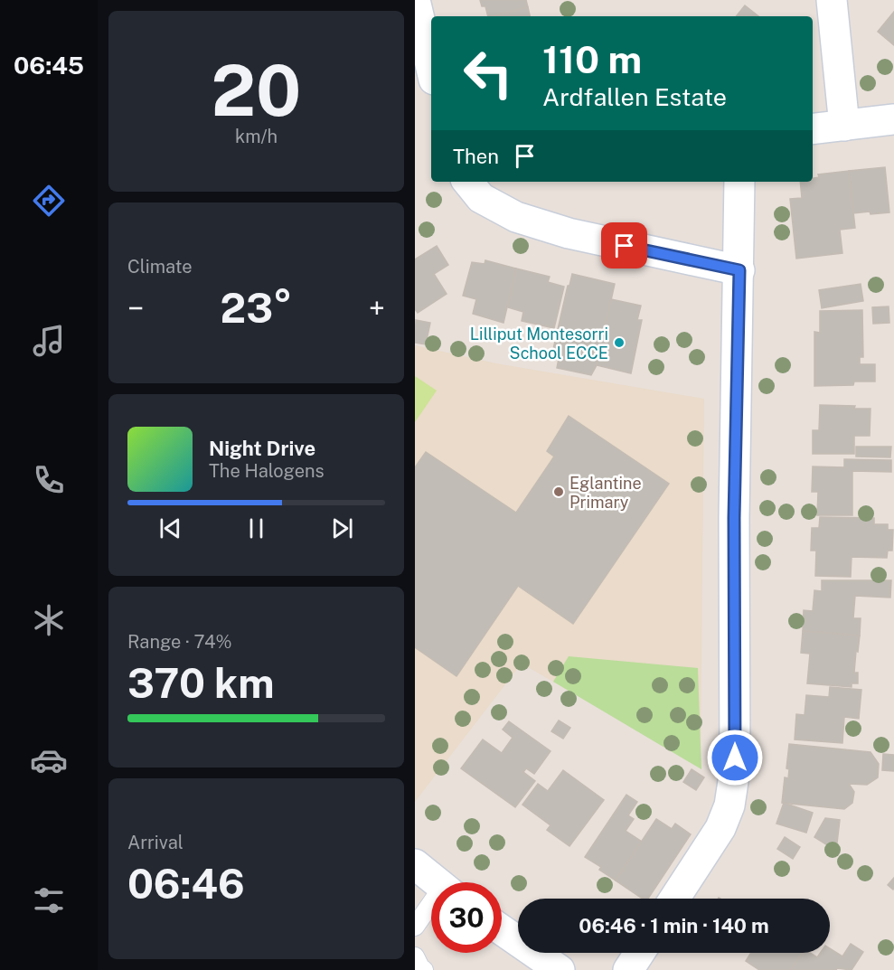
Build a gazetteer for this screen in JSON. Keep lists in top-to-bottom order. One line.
{"places":["Lilliput Montesorri School ECCE","Eglantine Primary"],"page":{"tabs":"06:45","tile":[["20","km/h"],"Climate",["Range · 74%","370 km"],["Arrival","06:46"]],"turn":["110 m","Ardfallen Estate"],"then":"Then","heat":["−","23°","+"],"song":["Night Drive","The Halogens"],"limit":"30","trip":"06:46 · 1 min · 140 m"}}
